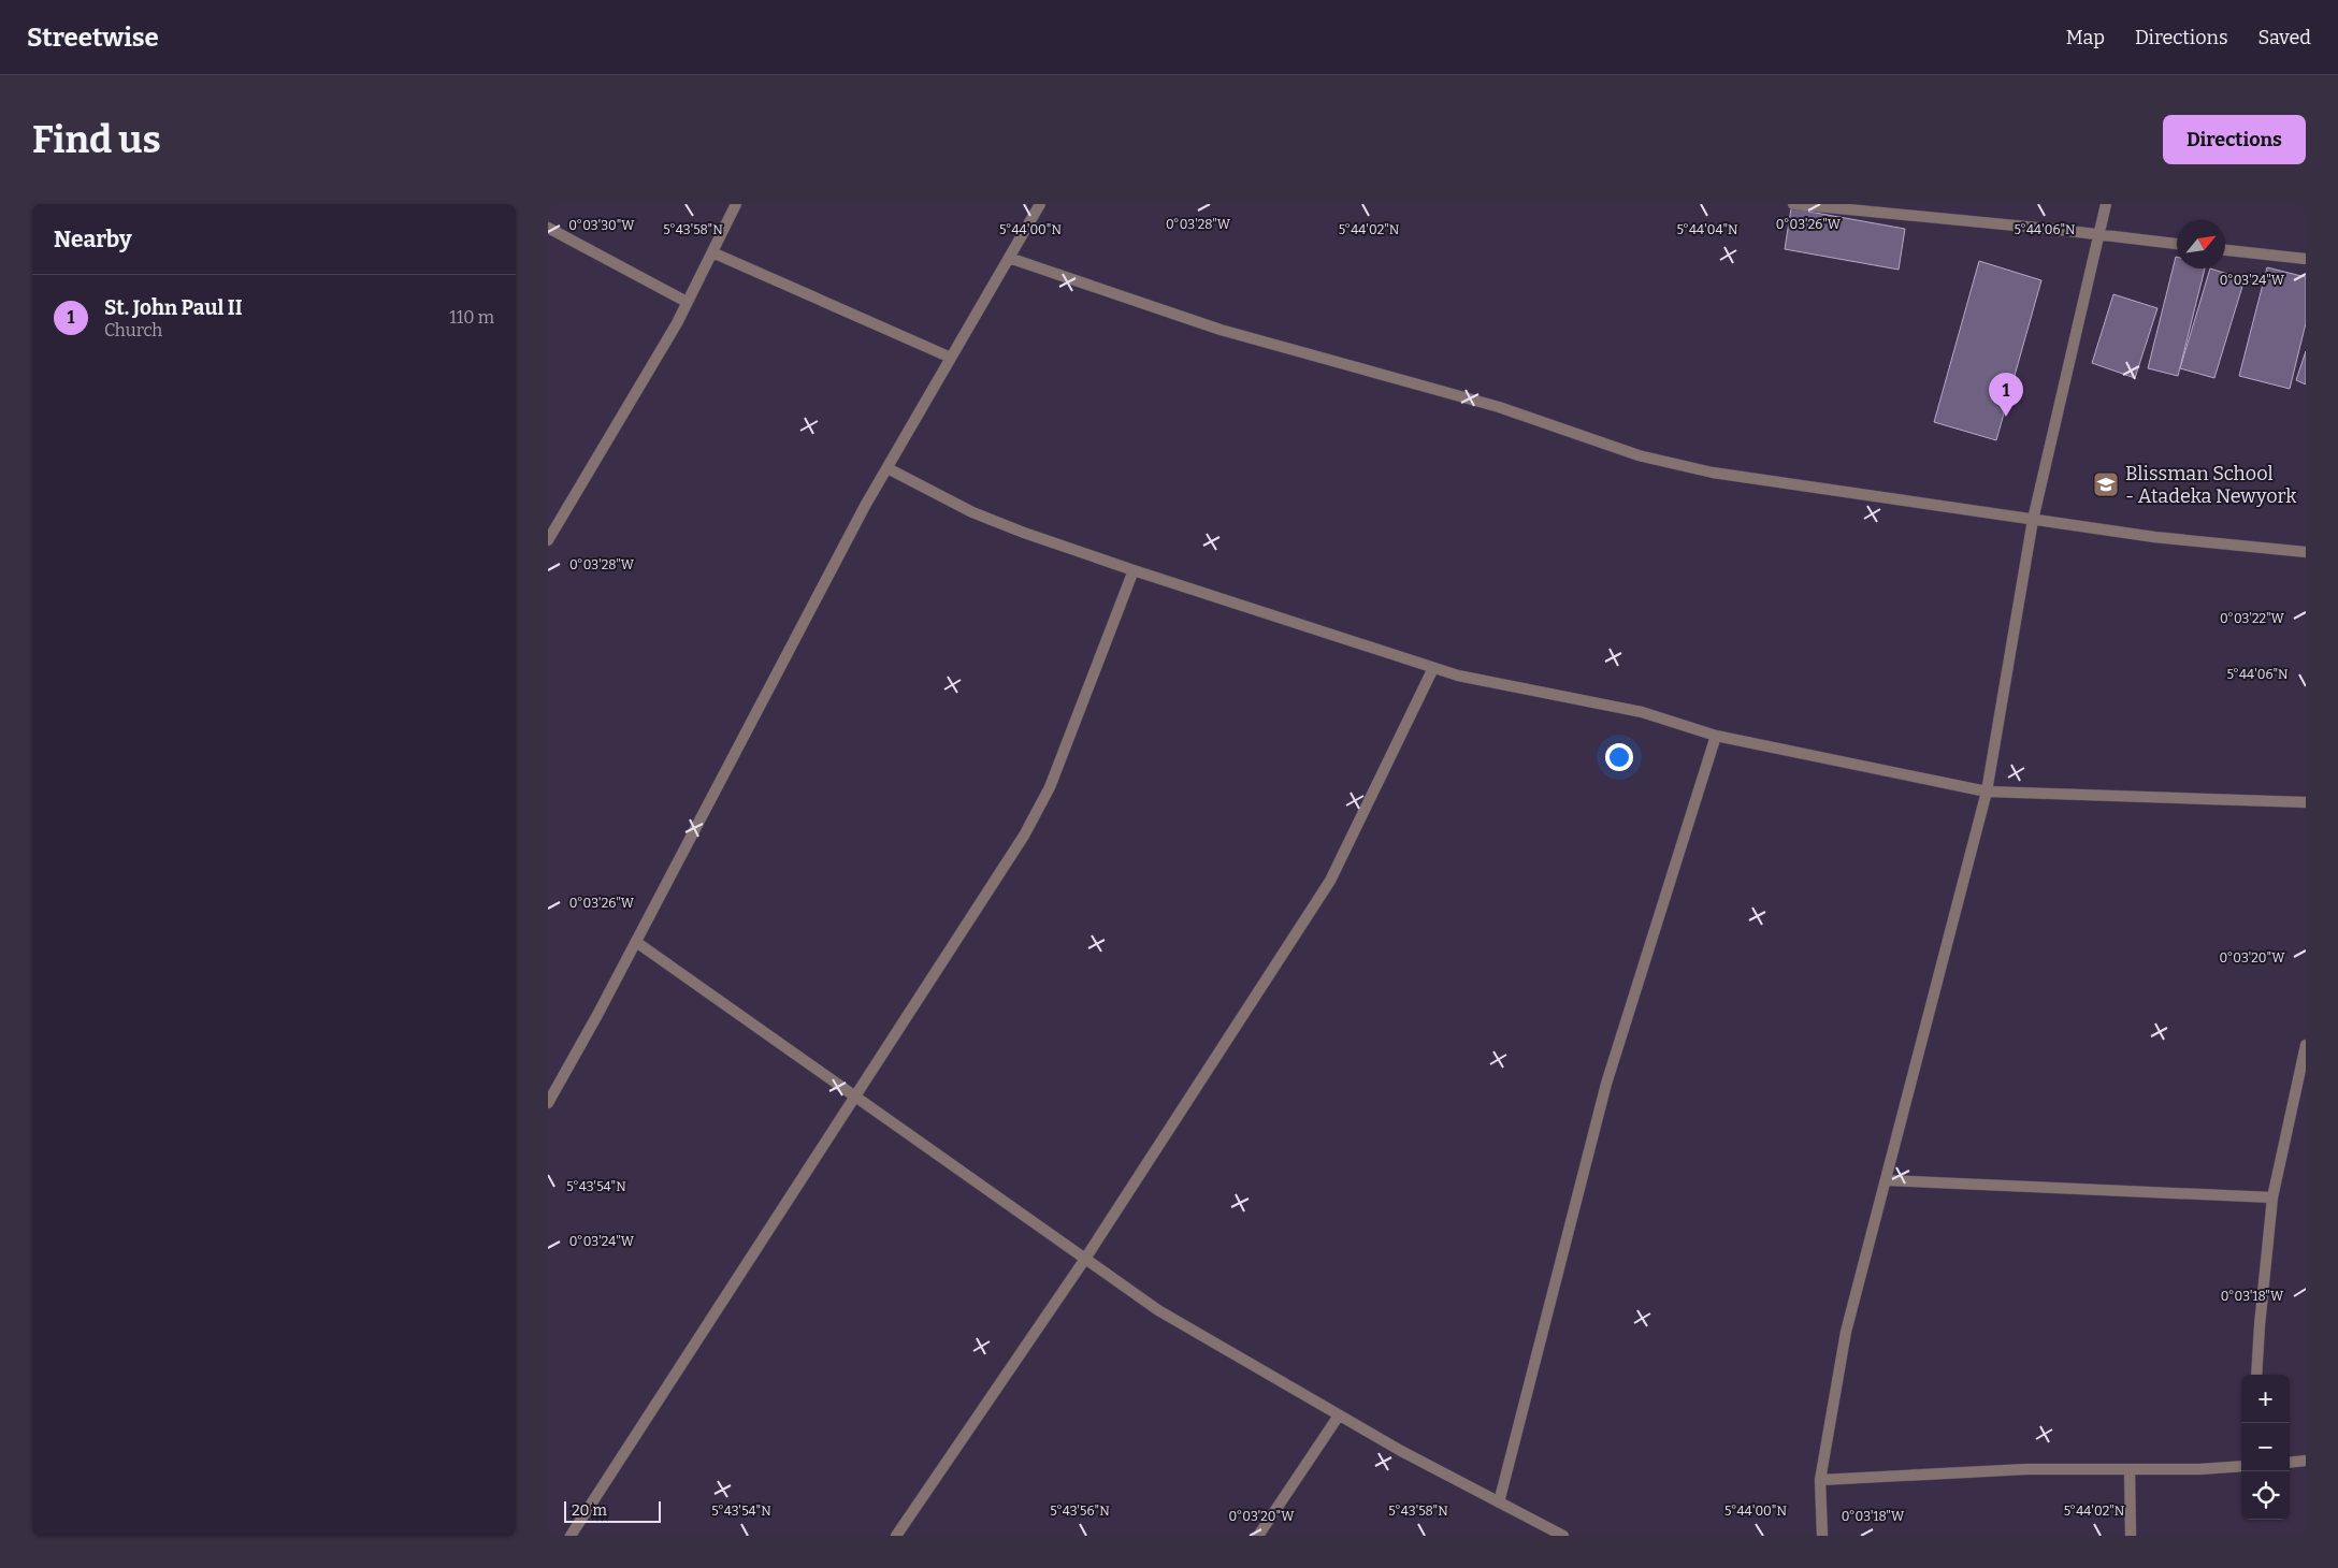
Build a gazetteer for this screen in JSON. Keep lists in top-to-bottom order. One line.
{"places":{"school or university":["Blissman School - Atadeka Newyork"]},"scale_bar":"20 m","north":"top right","page":{"header":"Streetwise","nav":["Map","Directions","Saved"],"buttons":"Directions","title":"Find us","heading":"Nearby","list":[{"mark":"1","name":"St. John Paul II","note":"Church","value":"110 m"}],"pins":"1","map_buttons":["+","−"],"scale":"20 m"},"coordinates":["0°03'28\"W","0°03'26\"W","0°03'30\"W","5°43'58\"N","5°44'00\"N","5°44'02\"N","5°44'04\"N","5°44'06\"N","0°03'24\"W","0°03'22\"W","0°03'20\"W","5°43'54\"N","0°03'18\"W","5°43'56\"N"]}
